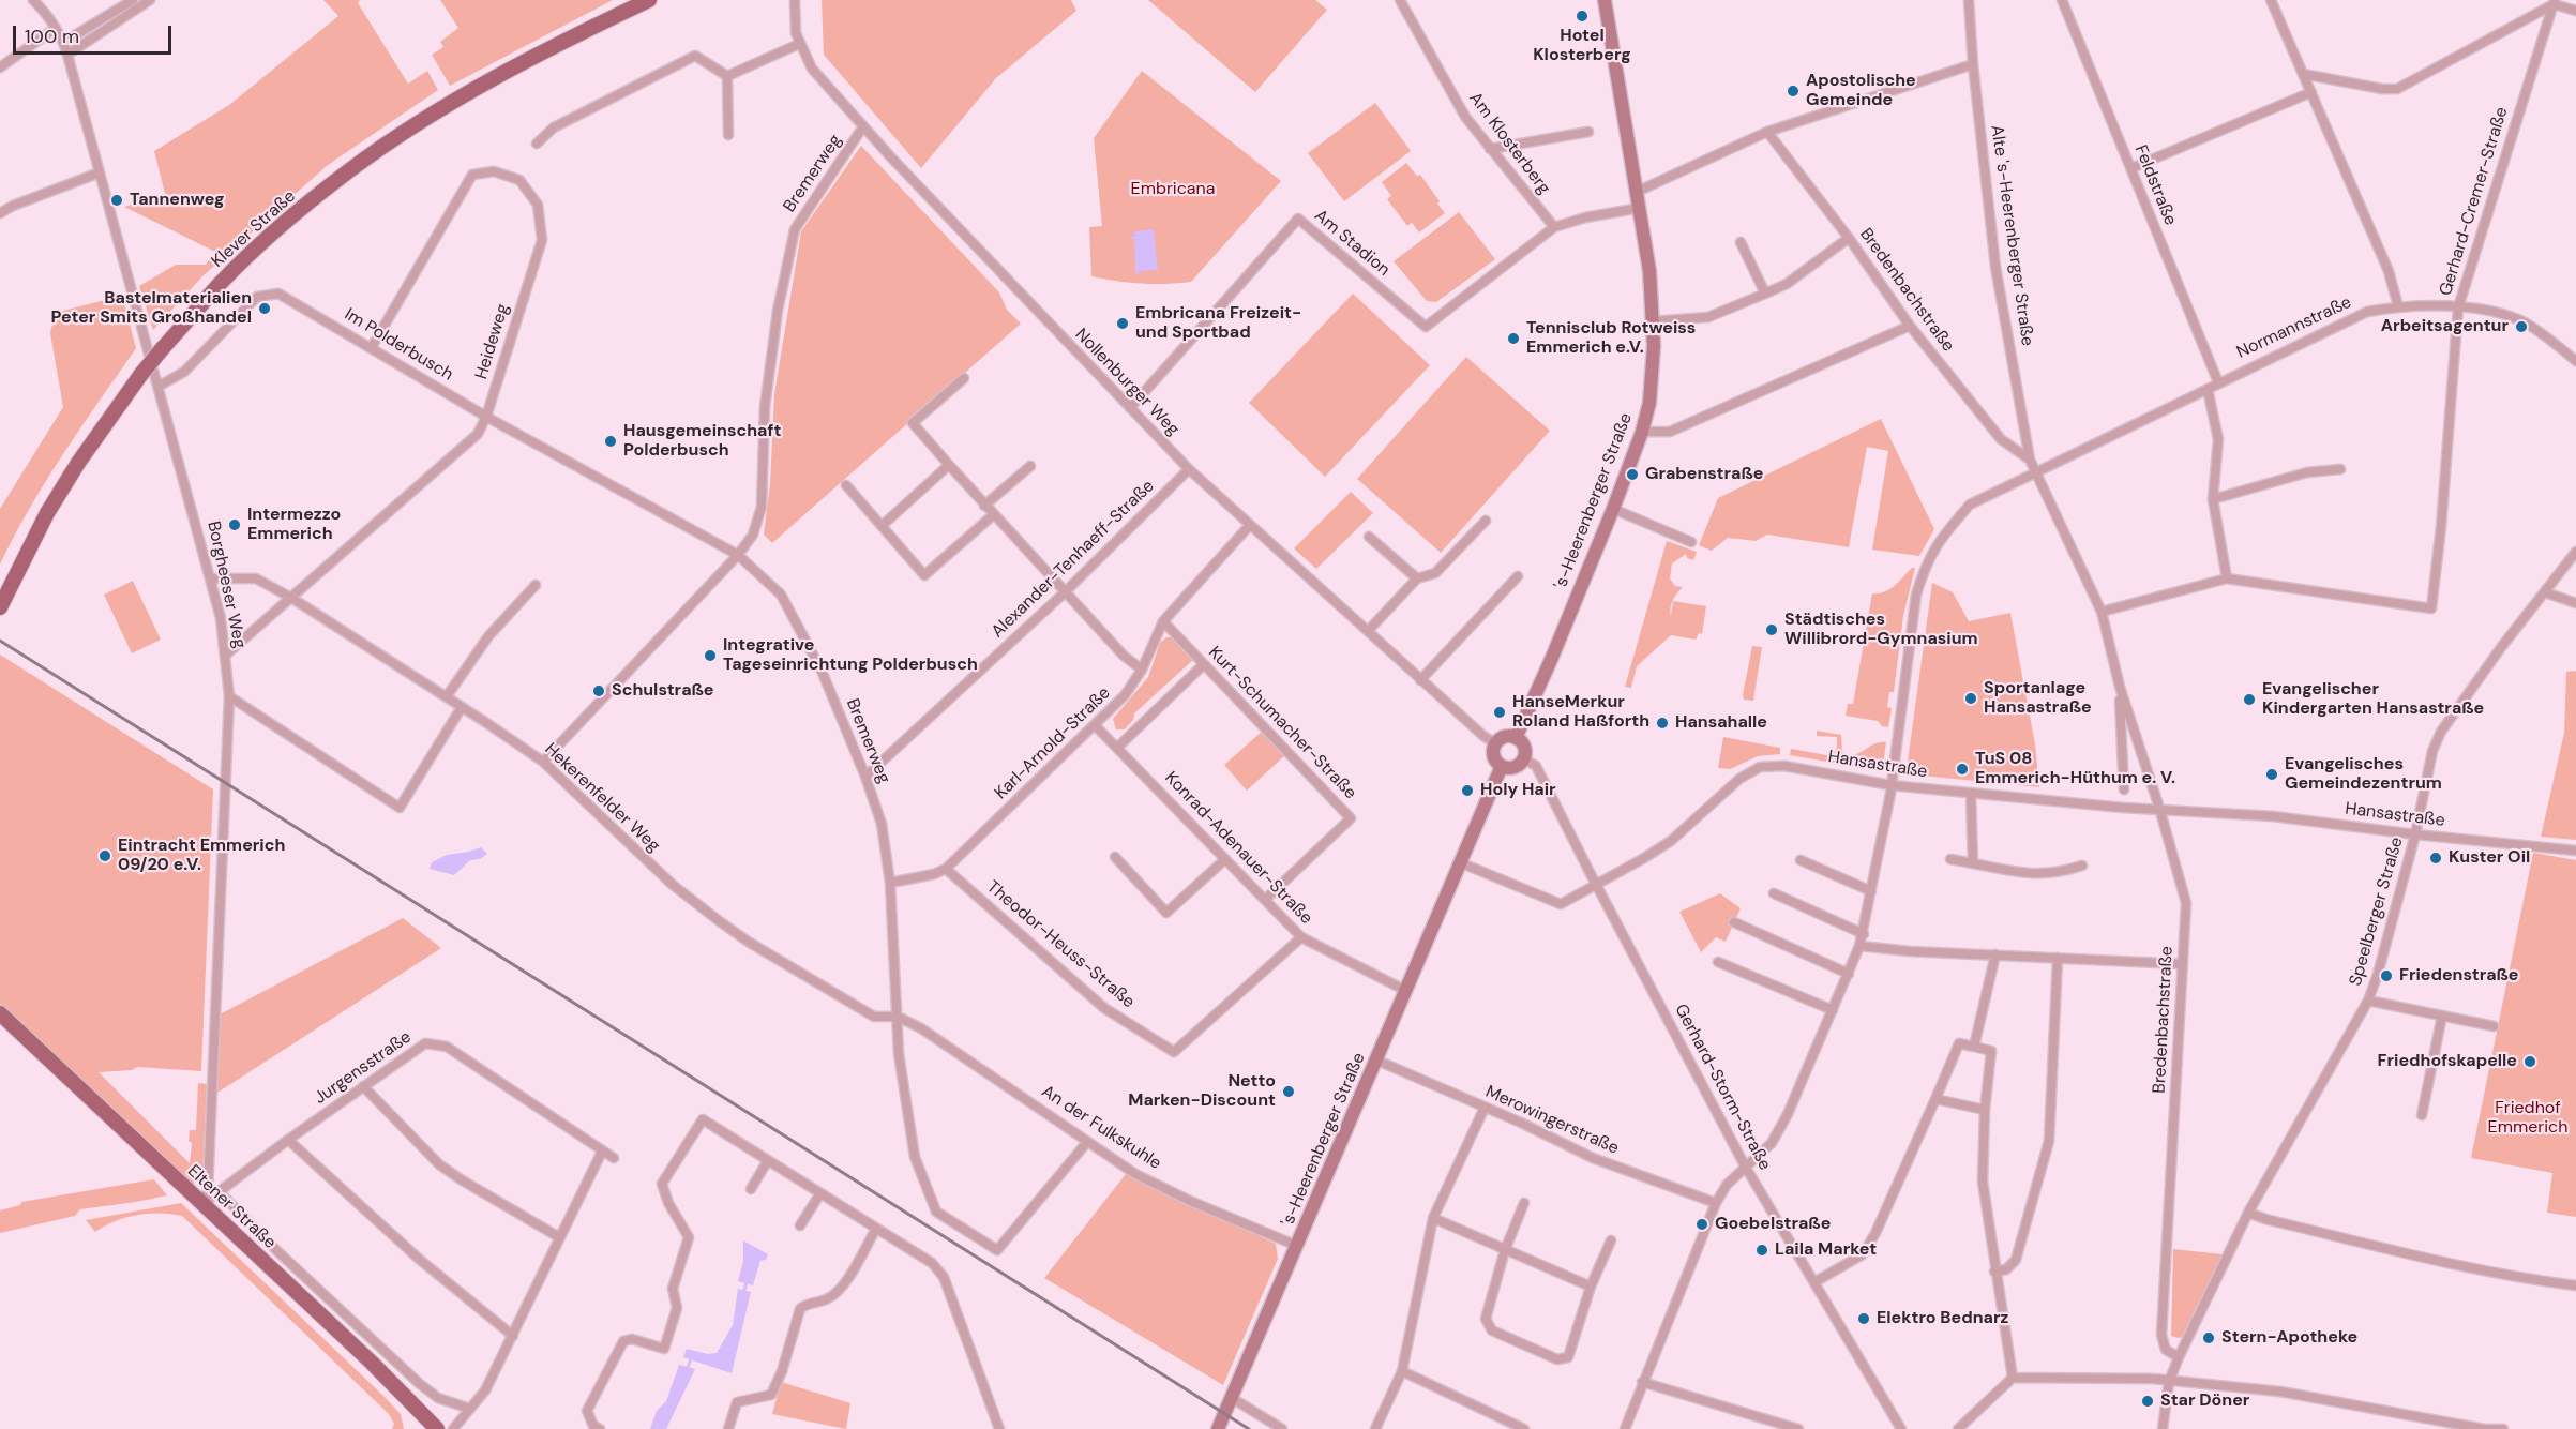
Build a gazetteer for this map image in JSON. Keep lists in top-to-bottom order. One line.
{"streets":{"main road":["Klever Straße","Eltener Straße"],"street":["Am Klosterberg","Bremerweg","Feldstraße","Gerhard-Cremer-Straße","Alte 's-Heerenberger Straße","Am Stadion","Bredenbachstraße","Normannstraße","Heideweg","Im Polderbusch","Nollenburger Weg","'s-Heerenberger Straße","Alexander-Tenhaeff-Straße","Borgheeser Weg","Kurt-Schumacher-Straße","Karl-Arnold-Straße","Hansastraße","Hekerenfelder Weg","Konrad-Adenauer-Straße","Speelberger Straße","Theodor-Heuss-Straße","Jurgensstraße","Gerhard-Storm-Straße","Merowingerstraße","An der Fulkskuhle"]},"crossings":[["Am Klosterberg","Am Stadion"],["Bremerweg","Im Polderbusch"],["Bremerweg","Nollenburger Weg"],["Bremerweg","Alexander-Tenhaeff-Straße"],["Bremerweg","Karl-Arnold-Straße"],["Bremerweg","Hekerenfelder Weg"],["Bremerweg","An der Fulkskuhle"],["Feldstraße","Normannstraße"],["Gerhard-Cremer-Straße","Normannstraße"],["Alte 's-Heerenberger Straße","Bredenbachstraße"],["Alte 's-Heerenberger Straße","Normannstraße"],["Am Stadion","Nollenburger Weg"],["Bredenbachstraße","Normannstraße"],["Bredenbachstraße","Hansastraße"],["Bredenbachstraße","Speelberger Straße"],["Heideweg","Im Polderbusch"],["Heideweg","Borgheeser Weg"],["Heideweg","Hekerenfelder Weg"],["Im Polderbusch","Borgheeser Weg"],["Nollenburger Weg","'s-Heerenberger Straße"],["Nollenburger Weg","Alexander-Tenhaeff-Straße"],["Nollenburger Weg","Karl-Arnold-Straße"],["Nollenburger Weg","Gerhard-Storm-Straße"],["'s-Heerenberger Straße","Konrad-Adenauer-Straße"],["'s-Heerenberger Straße","Gerhard-Storm-Straße"],["'s-Heerenberger Straße","Merowingerstraße"],["'s-Heerenberger Straße","An der Fulkskuhle"],["Borgheeser Weg","Hekerenfelder Weg"],["Borgheeser Weg","Jurgensstraße"],["Borgheeser Weg","Eltener Straße"],["Kurt-Schumacher-Straße","Karl-Arnold-Straße"],["Kurt-Schumacher-Straße","Konrad-Adenauer-Straße"],["Karl-Arnold-Straße","Konrad-Adenauer-Straße"],["Karl-Arnold-Straße","Theodor-Heuss-Straße"],["Hansastraße","Speelberger Straße"],["Hansastraße","Gerhard-Storm-Straße"],["Hekerenfelder Weg","An der Fulkskuhle"],["Konrad-Adenauer-Straße","Theodor-Heuss-Straße"],["Jurgensstraße","Eltener Straße"]],"parks":["Embricana","Friedhof Emmerich"],"places":["Hotel Klosterberg","Apostolische Gemeinde","Tannenweg","Bastelmaterialien Peter Smits Großhandel","Embricana Freizeit- und Sportbad","Arbeitsagentur","Tennisclub Rotweiss Emmerich e.V.","Hausgemeinschaft Polderbusch","Grabenstraße","Intermezzo Emmerich","Städtisches Willibrord-Gymnasium","Integrative Tageseinrichtung Polderbusch","Schulstraße","Sportanlage Hansastraße","Evangelischer Kindergarten Hansastraße","HanseMerkur Roland Haßforth","Hansahalle","TuS 08 Emmerich-Hüthum e. V.","Evangelisches Gemeindezentrum","Holy Hair","Eintracht Emmerich 09/20 e.V.","Kuster Oil","Friedenstraße","Friedhofskapelle","Netto Marken-Discount","Goebelstraße","Laila Market","Elektro Bednarz","Stern-Apotheke","Star Döner"],"scale_bar":"100 m"}
